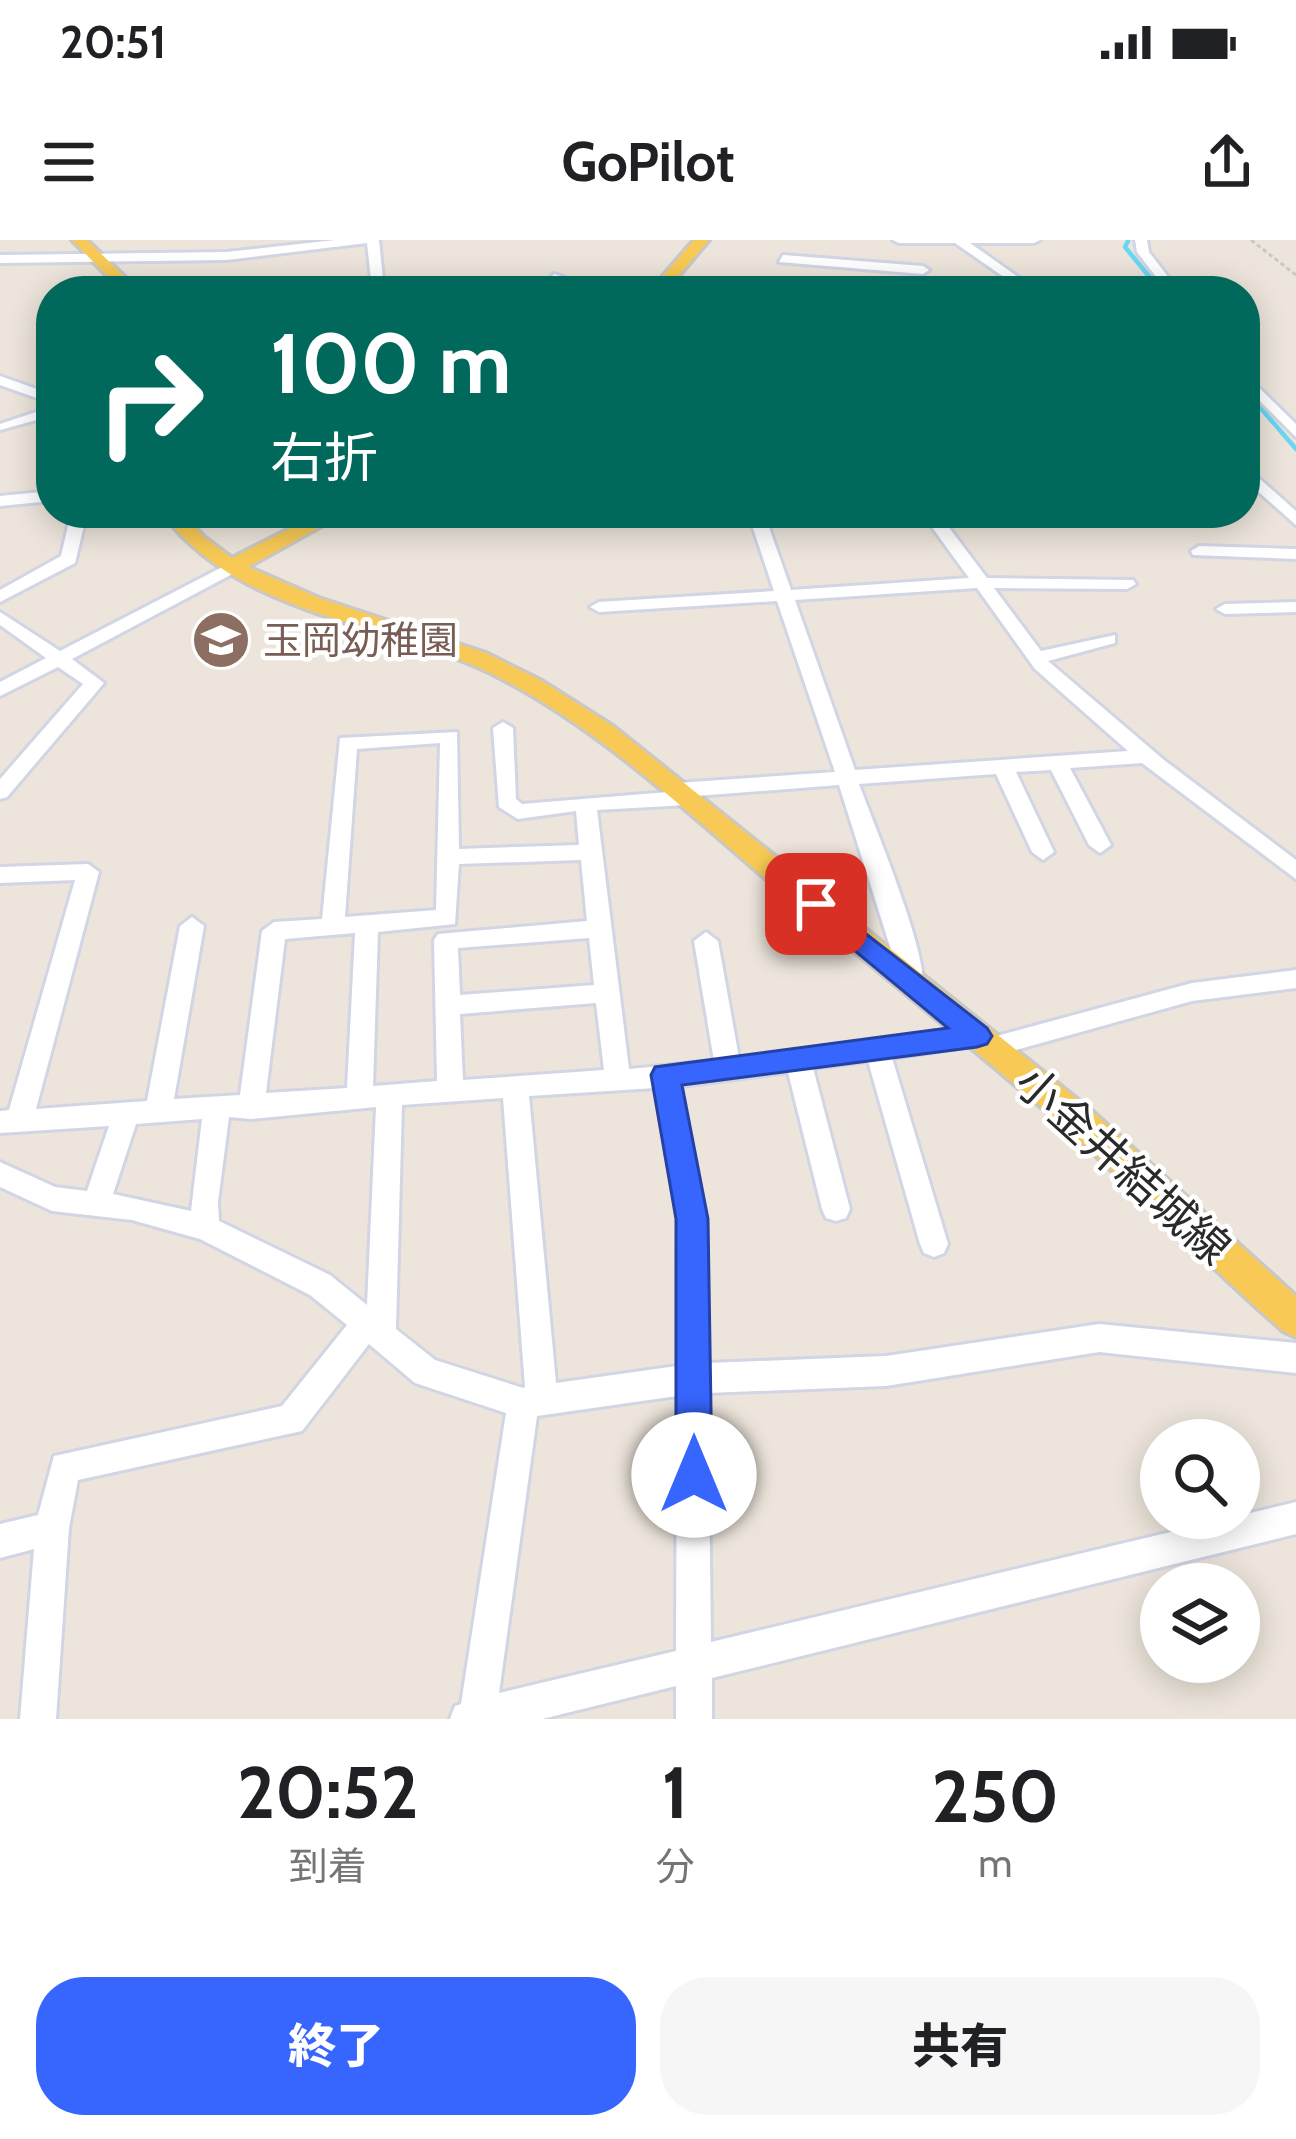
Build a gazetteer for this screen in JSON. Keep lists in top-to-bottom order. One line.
{"streets":{"main road":["小金井結城線"]},"places":{"school or university":["玉岡幼稚園"]},"page":{"status":"20:51","header":"GoPilot","turn":["100 m","右折"],"eta":["20:52","到着","1","分","250","m"],"buttons":["終了","共有"]}}
